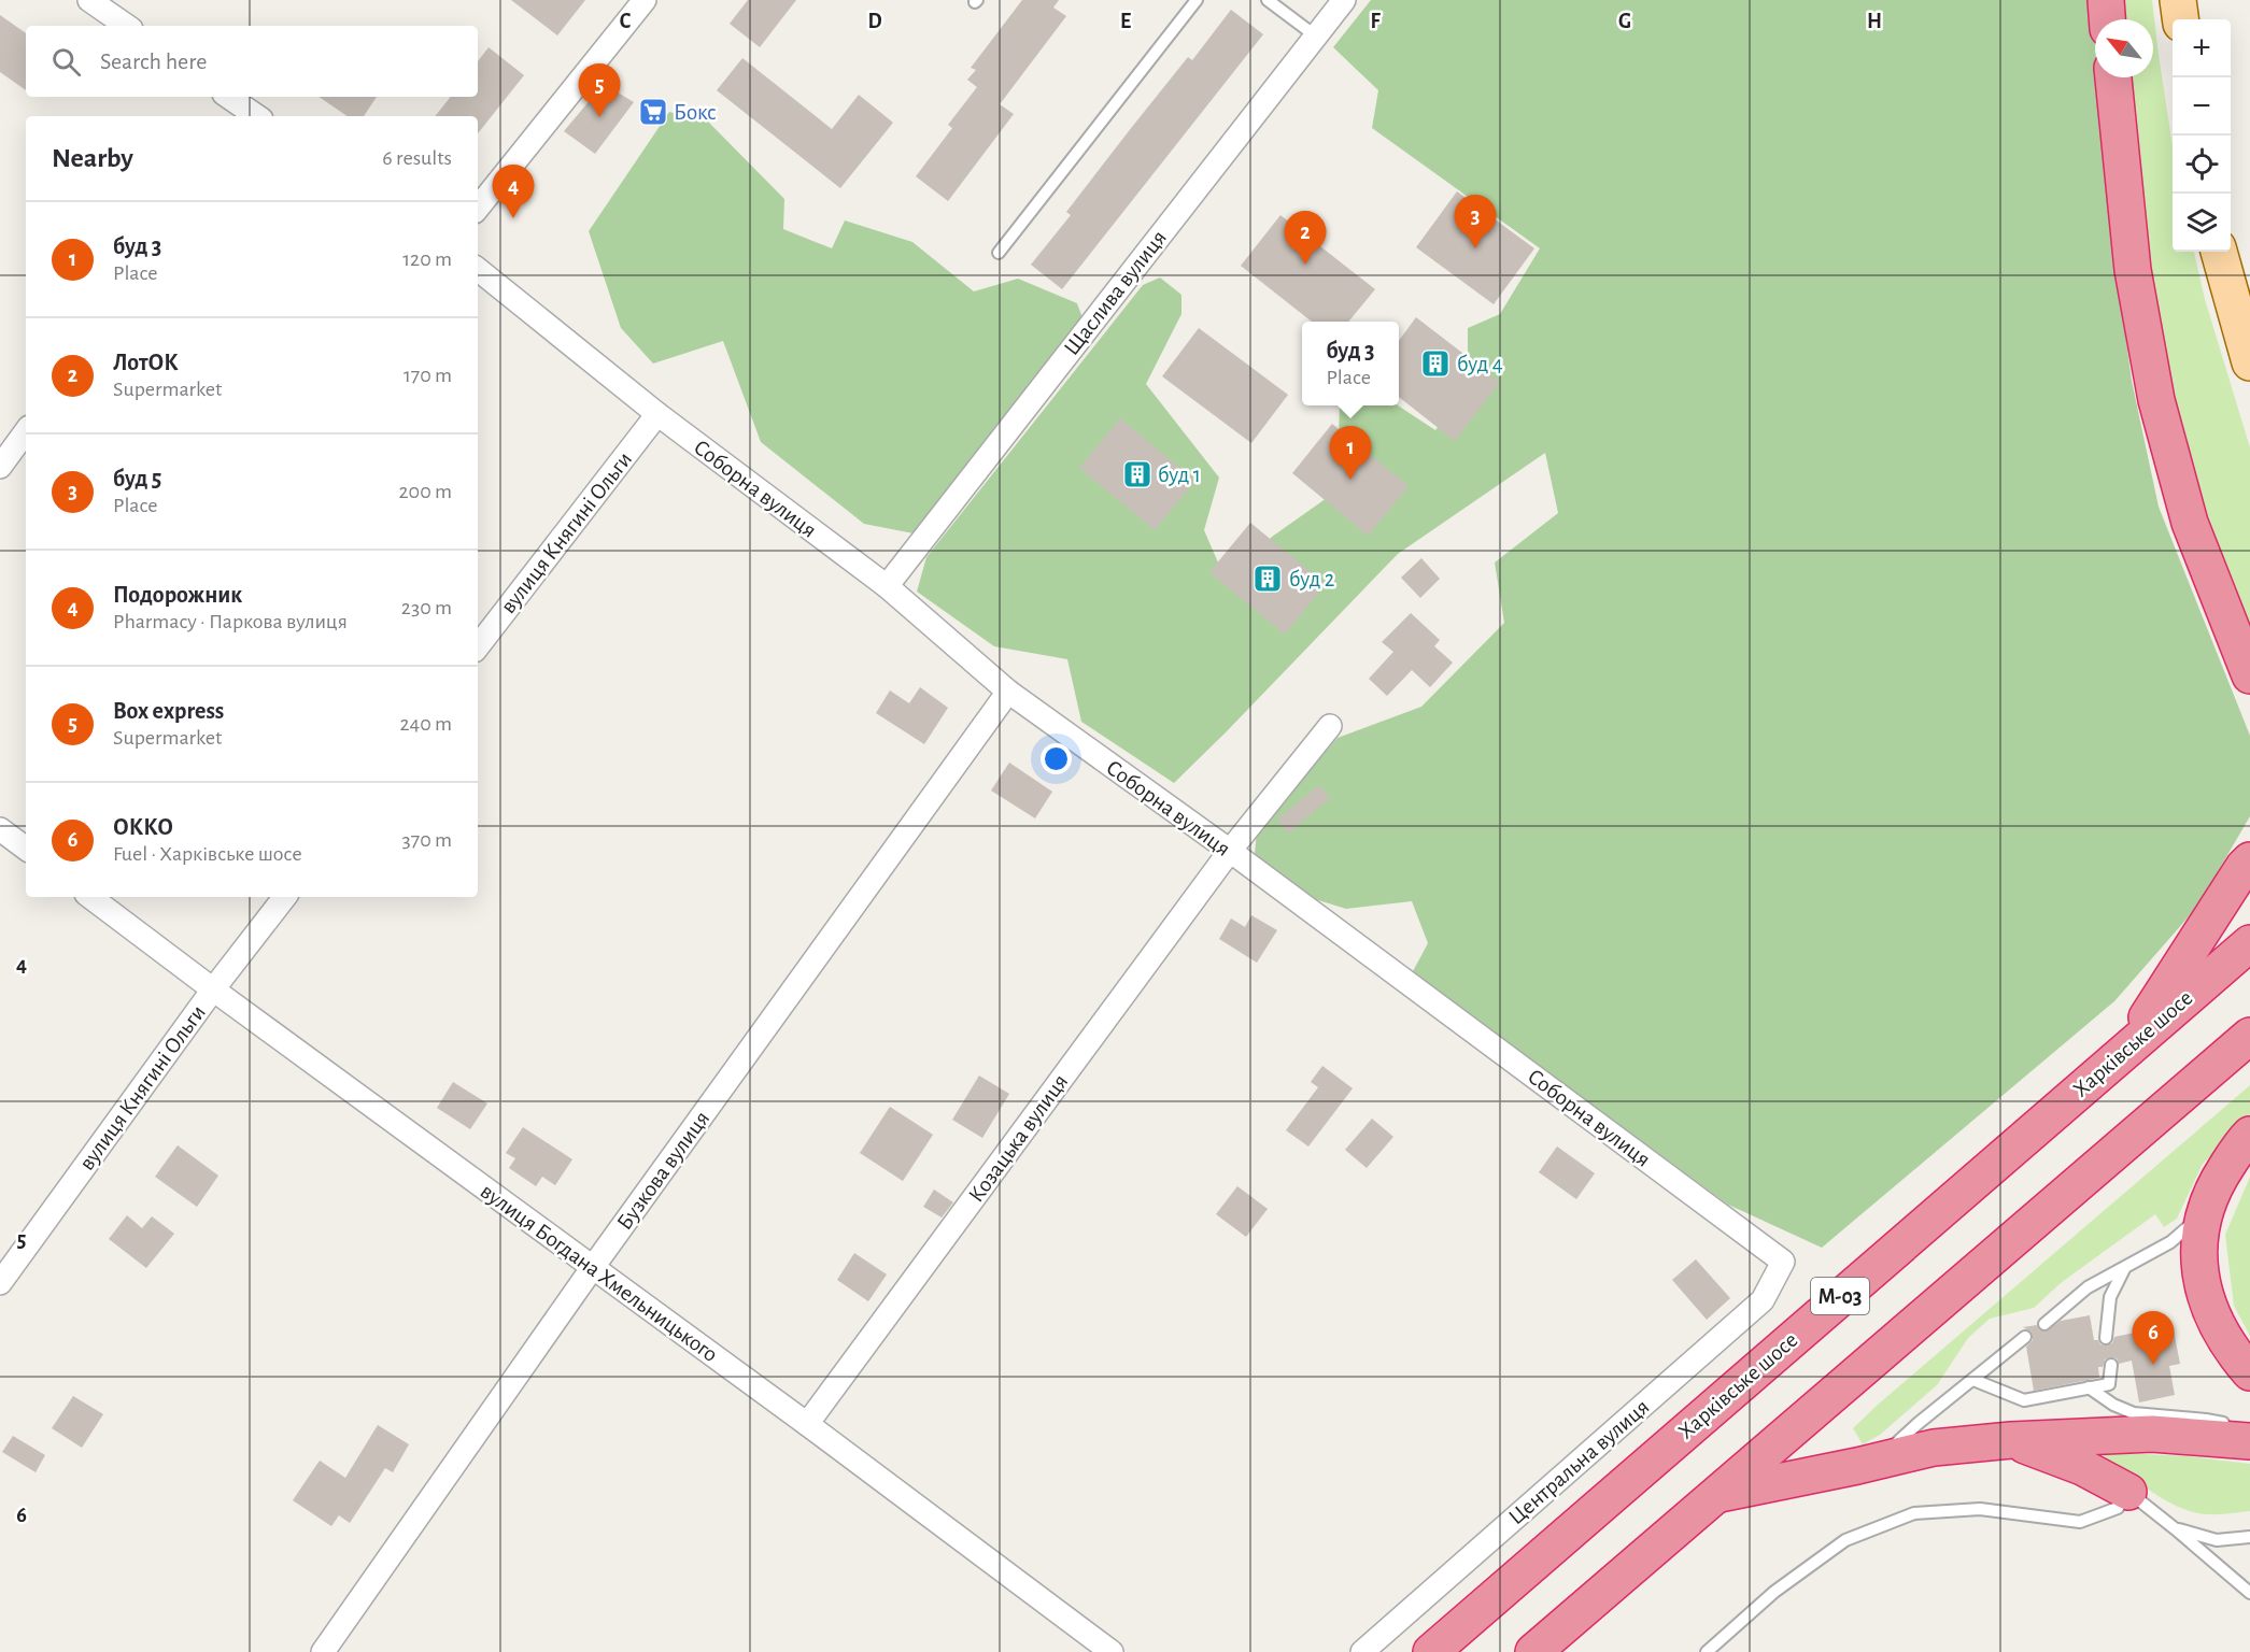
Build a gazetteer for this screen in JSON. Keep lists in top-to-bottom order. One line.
{"streets":{"highway":["Харківське шосе","М-03"],"street":["Щаслива вулиця","Соборна вулиця","вулиця Княгині Ольги","Козацька вулиця","Бузкова вулиця","вулиця Богдана Хмельницького","Центральна вулиця"]},"crossings":[["Щаслива вулиця","Соборна вулиця"],["Соборна вулиця","вулиця Княгині Ольги"],["Соборна вулиця","Козацька вулиця"],["Соборна вулиця","Бузкова вулиця"],["Соборна вулиця","Центральна вулиця"],["вулиця Княгині Ольги","вулиця Богдана Хмельницького"],["Козацька вулиця","вулиця Богдана Хмельницького"],["Бузкова вулиця","вулиця Богдана Хмельницького"]],"places":{"supermarket":["Бокс"],"building":["буд 4","буд 1","буд 2"]},"north":"top left","page":{"map_buttons":["+","−"],"search":"Search here","pins":["5","4","3","2","1","6"],"heading":["Nearby","6 results"],"list":[{"mark":"1","name":"буд 3","note":"Place","value":"120 m"},{"mark":"2","name":"ЛотОК","note":"Supermarket","value":"170 m"},{"mark":"3","name":"буд 5","note":"Place","value":"200 m"},{"mark":"4","name":"Подорожник","note":"Pharmacy · Паркова вулиця","value":"230 m"},{"mark":"5","name":"Box express","note":"Supermarket","value":"240 m"},{"mark":"6","name":"ОККО","note":"Fuel · Харківське шосе","value":"370 m"}],"popup":["буд 3","Place"]},"grid":{"columns":["C","D","E","F","G","H"],"rows":["4","5","6"]}}
